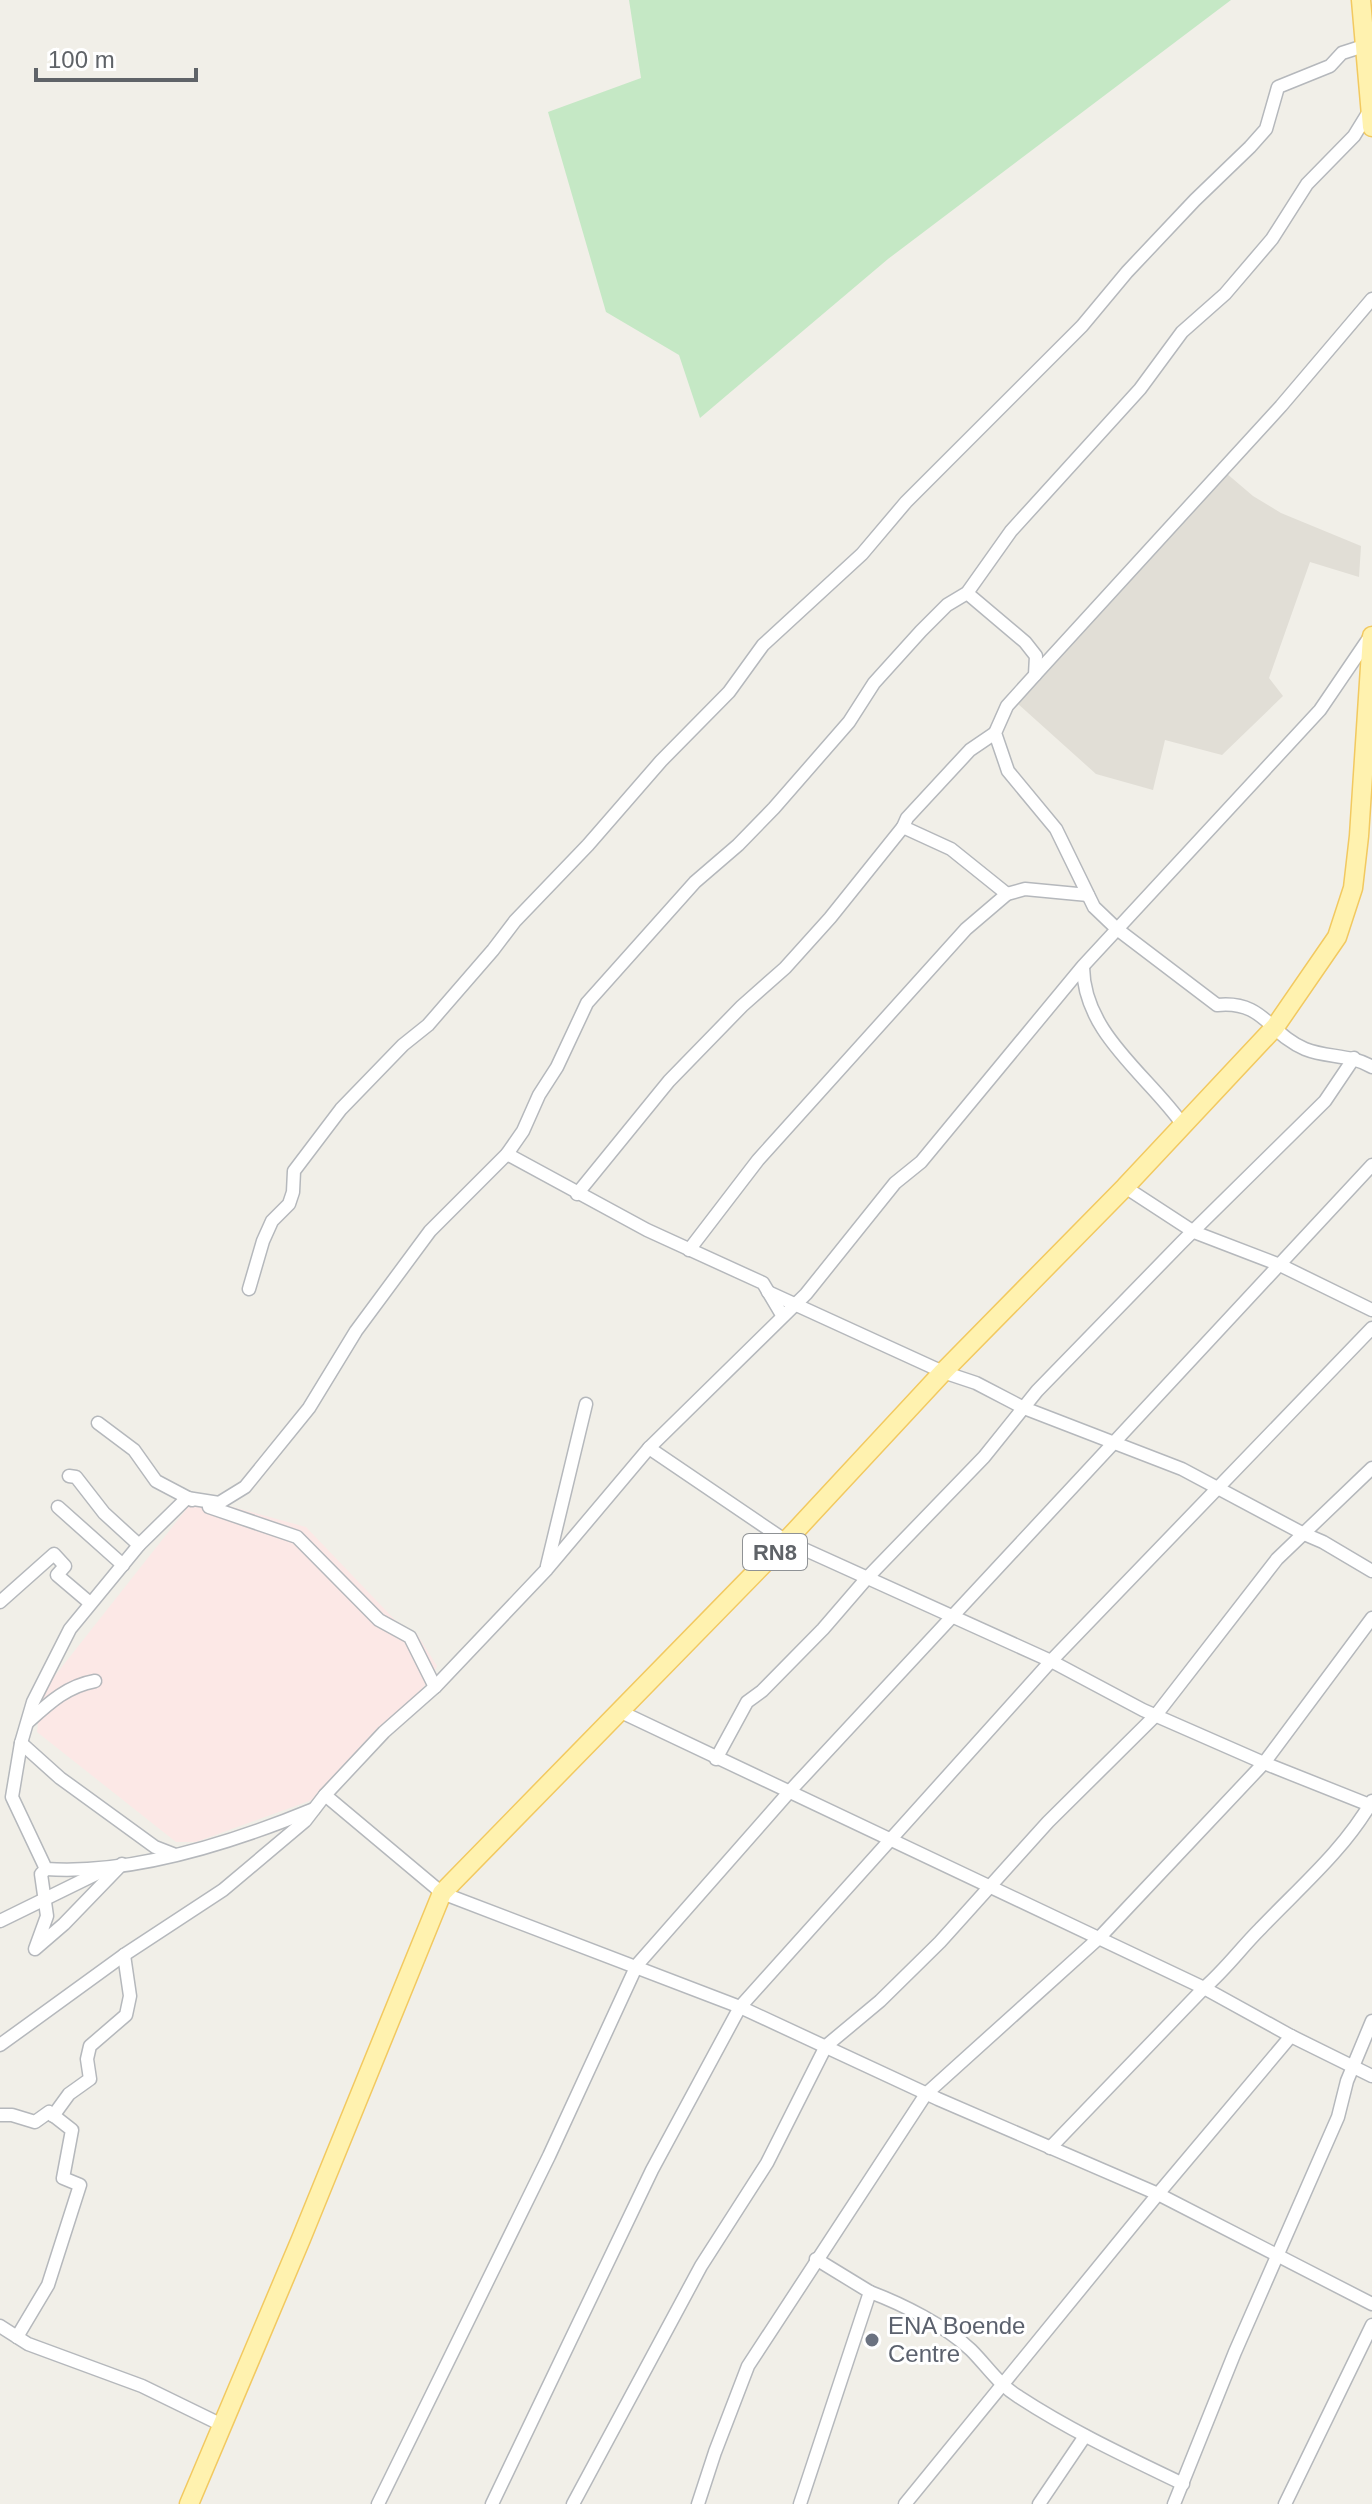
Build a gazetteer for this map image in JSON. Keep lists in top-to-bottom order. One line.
{"streets":{"main road":["RN8"]},"places":["ENA Boende Centre"],"scale_bar":"100 m"}
